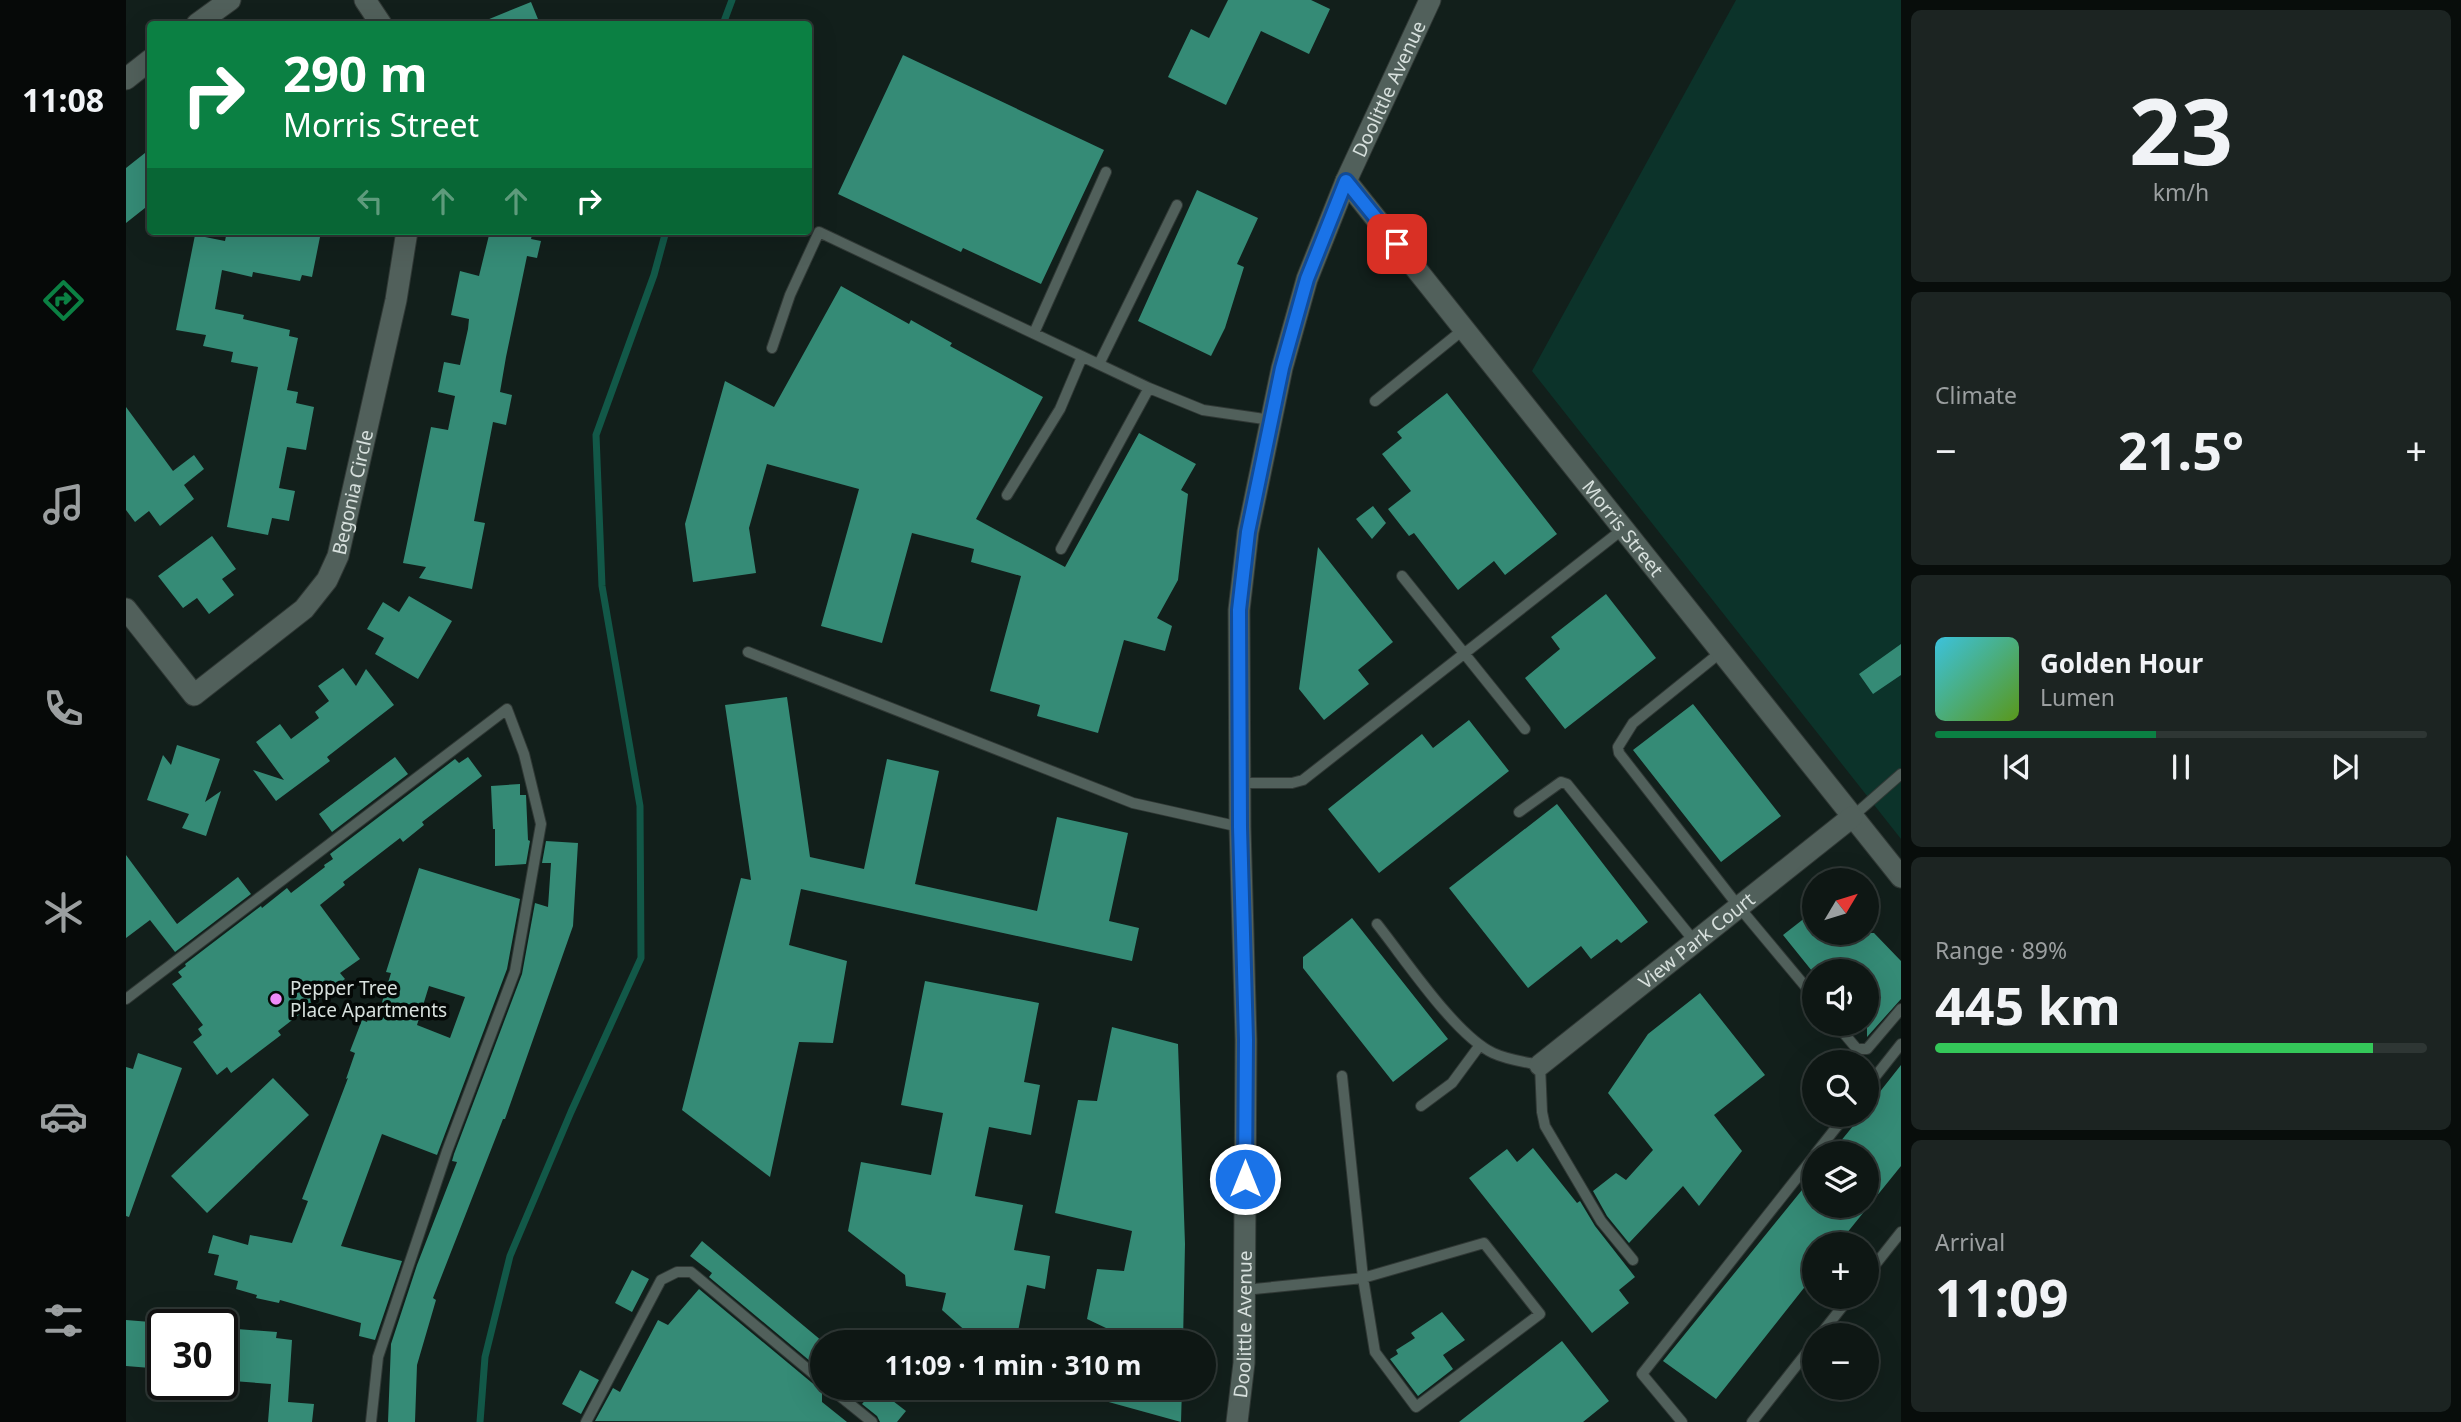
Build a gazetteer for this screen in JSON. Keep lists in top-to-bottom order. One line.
{"streets":{"street":["Doolittle Avenue","Begonia Circle","Morris Street","View Park Court"]},"crossings":[["Doolittle Avenue","Morris Street"],["Morris Street","View Park Court"]],"places":["Pepper Tree Place Apartments"],"north":"top right","page":{"tabs":"11:08","tile":[["23","km/h"],"Climate",["Range · 89%","445 km"],["Arrival","11:09"]],"turn":["290 m","Morris Street"],"heat":["−","21.5°","+"],"song":["Golden Hour","Lumen"],"map_buttons":["+","−"],"limit":"30","trip":"11:09 · 1 min · 310 m"}}
